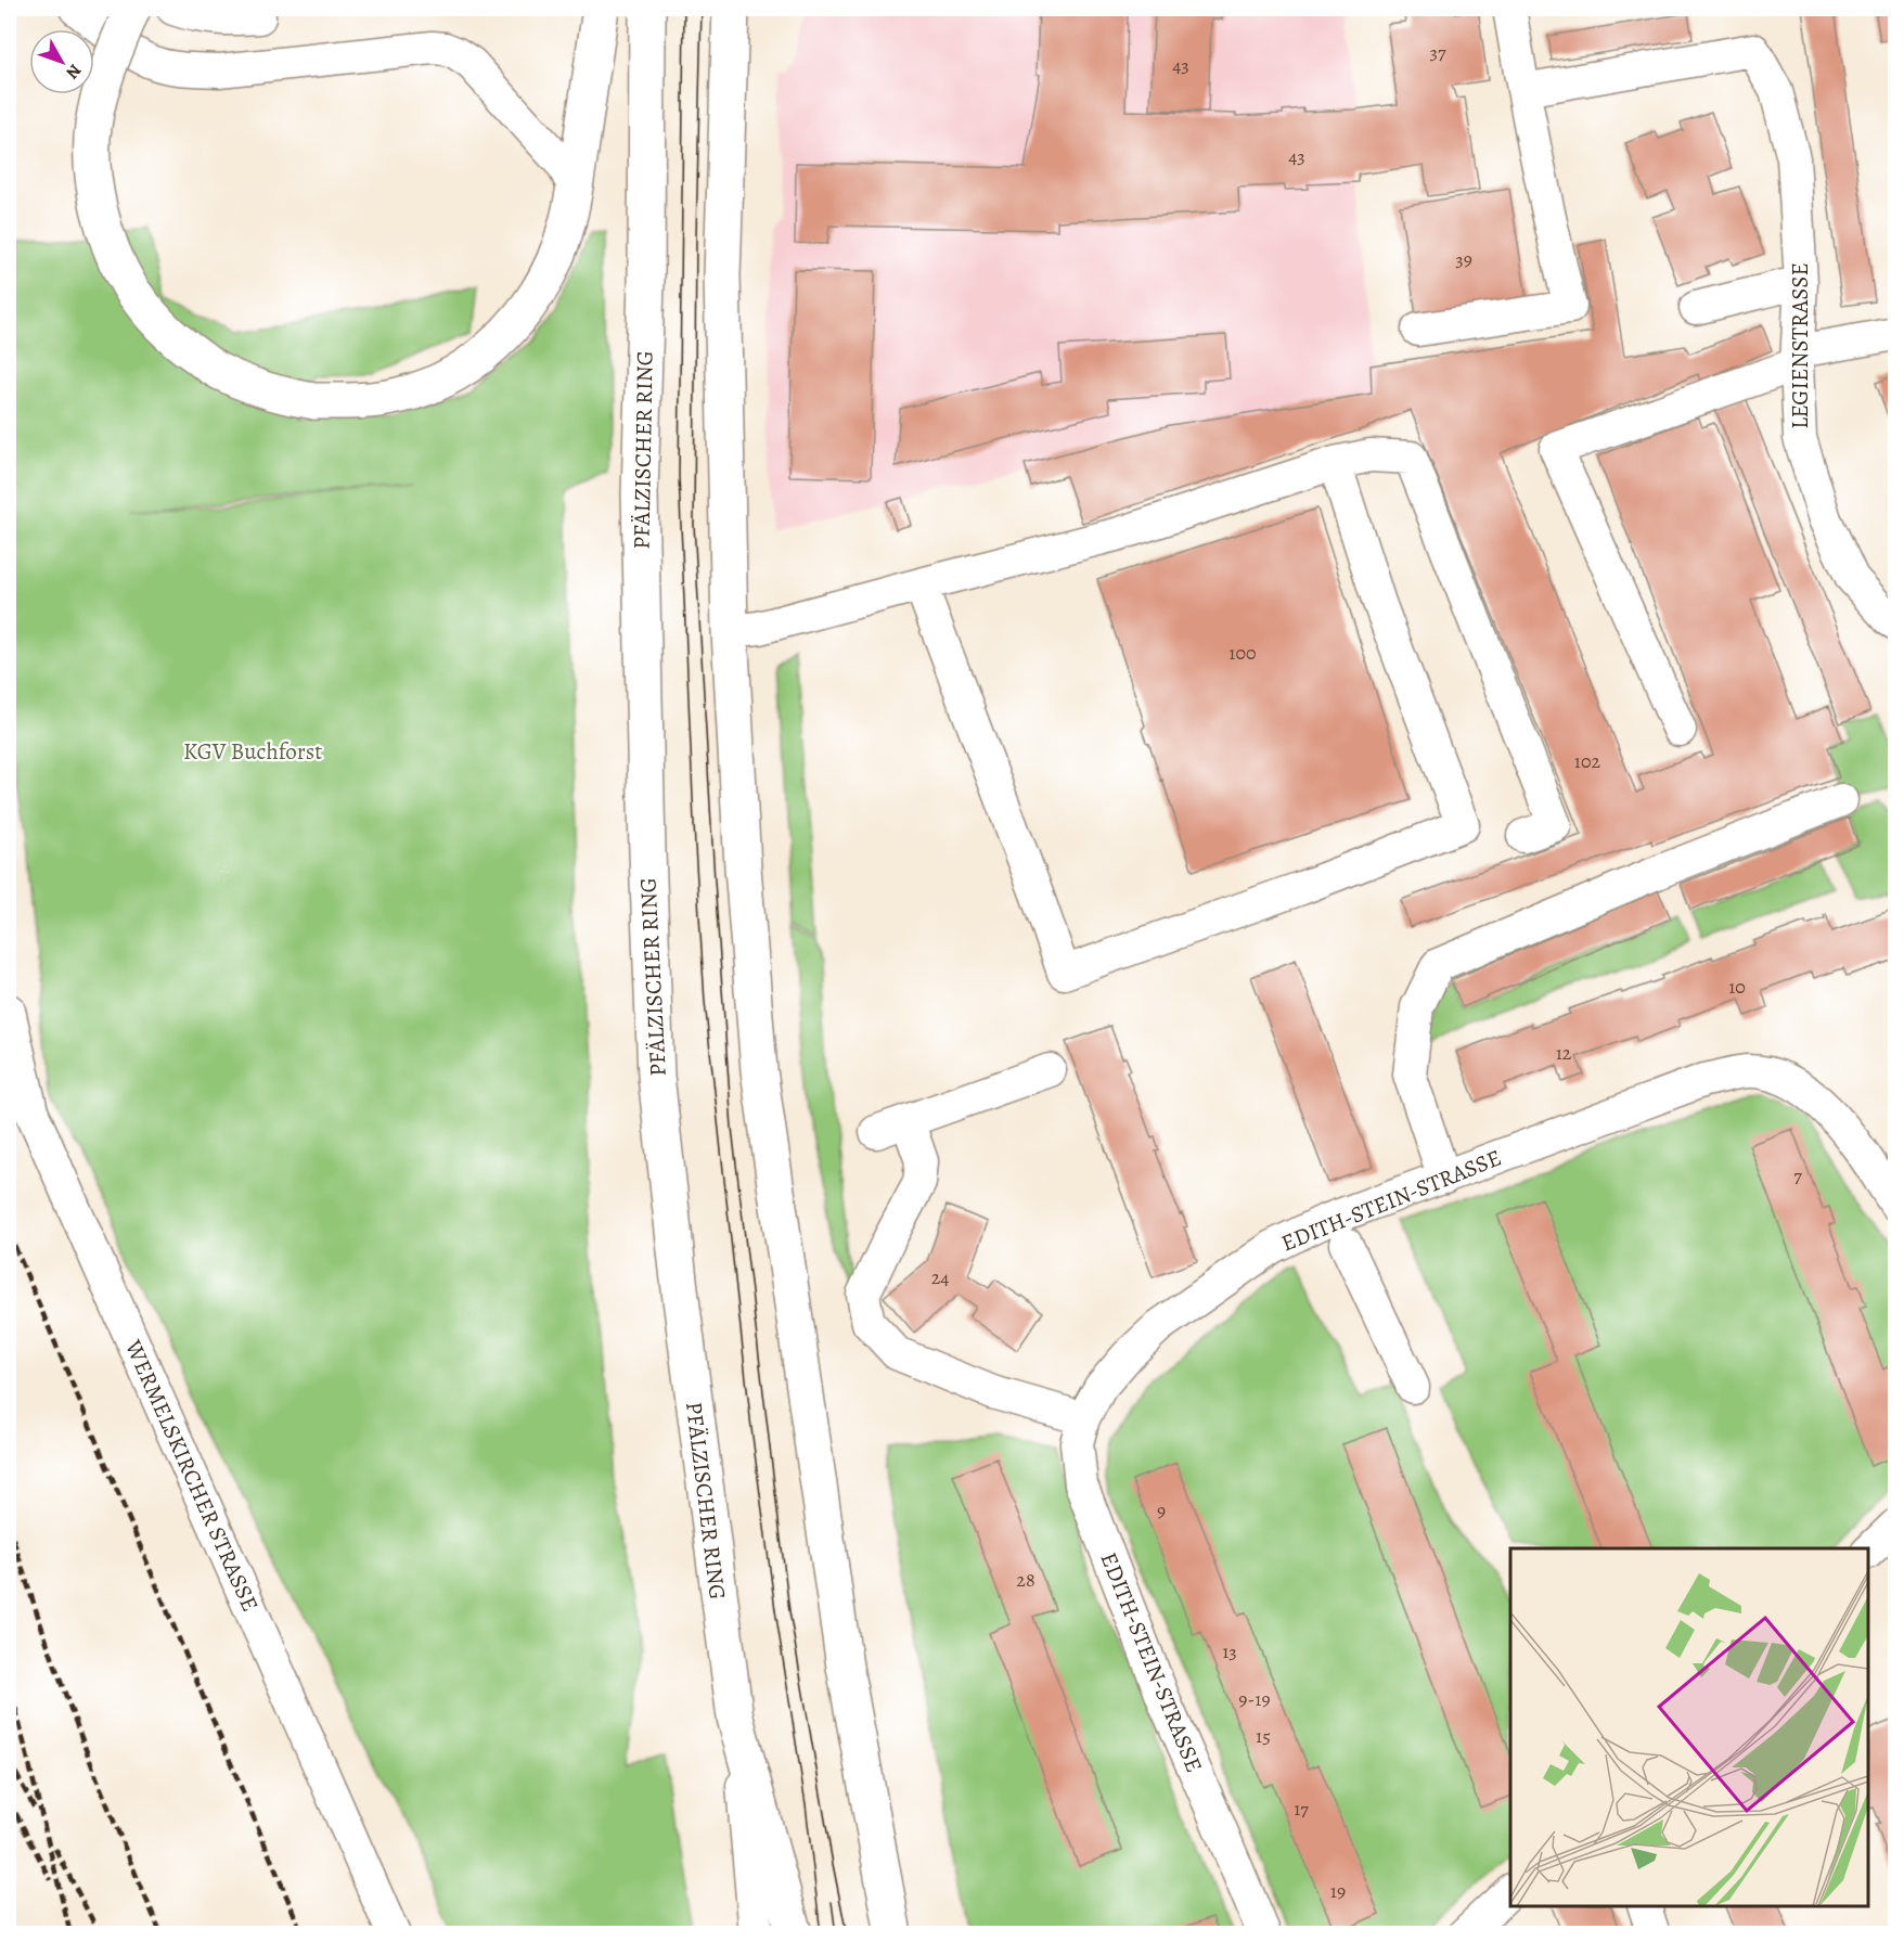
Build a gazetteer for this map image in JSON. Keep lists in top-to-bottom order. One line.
{"streets":{"main road":["PFÄLZISCHER RING"],"street":["LEGIENSTRASSE","EDITH-STEIN-STRASSE","WERMELSKIRCHER STRASSE"]},"parks":["KGV Buchforst"],"house_numbers":["37","43","43","39","100","102","10","12","7","24","9","28","13","9-19","15","17","19"],"north":"bottom right"}
